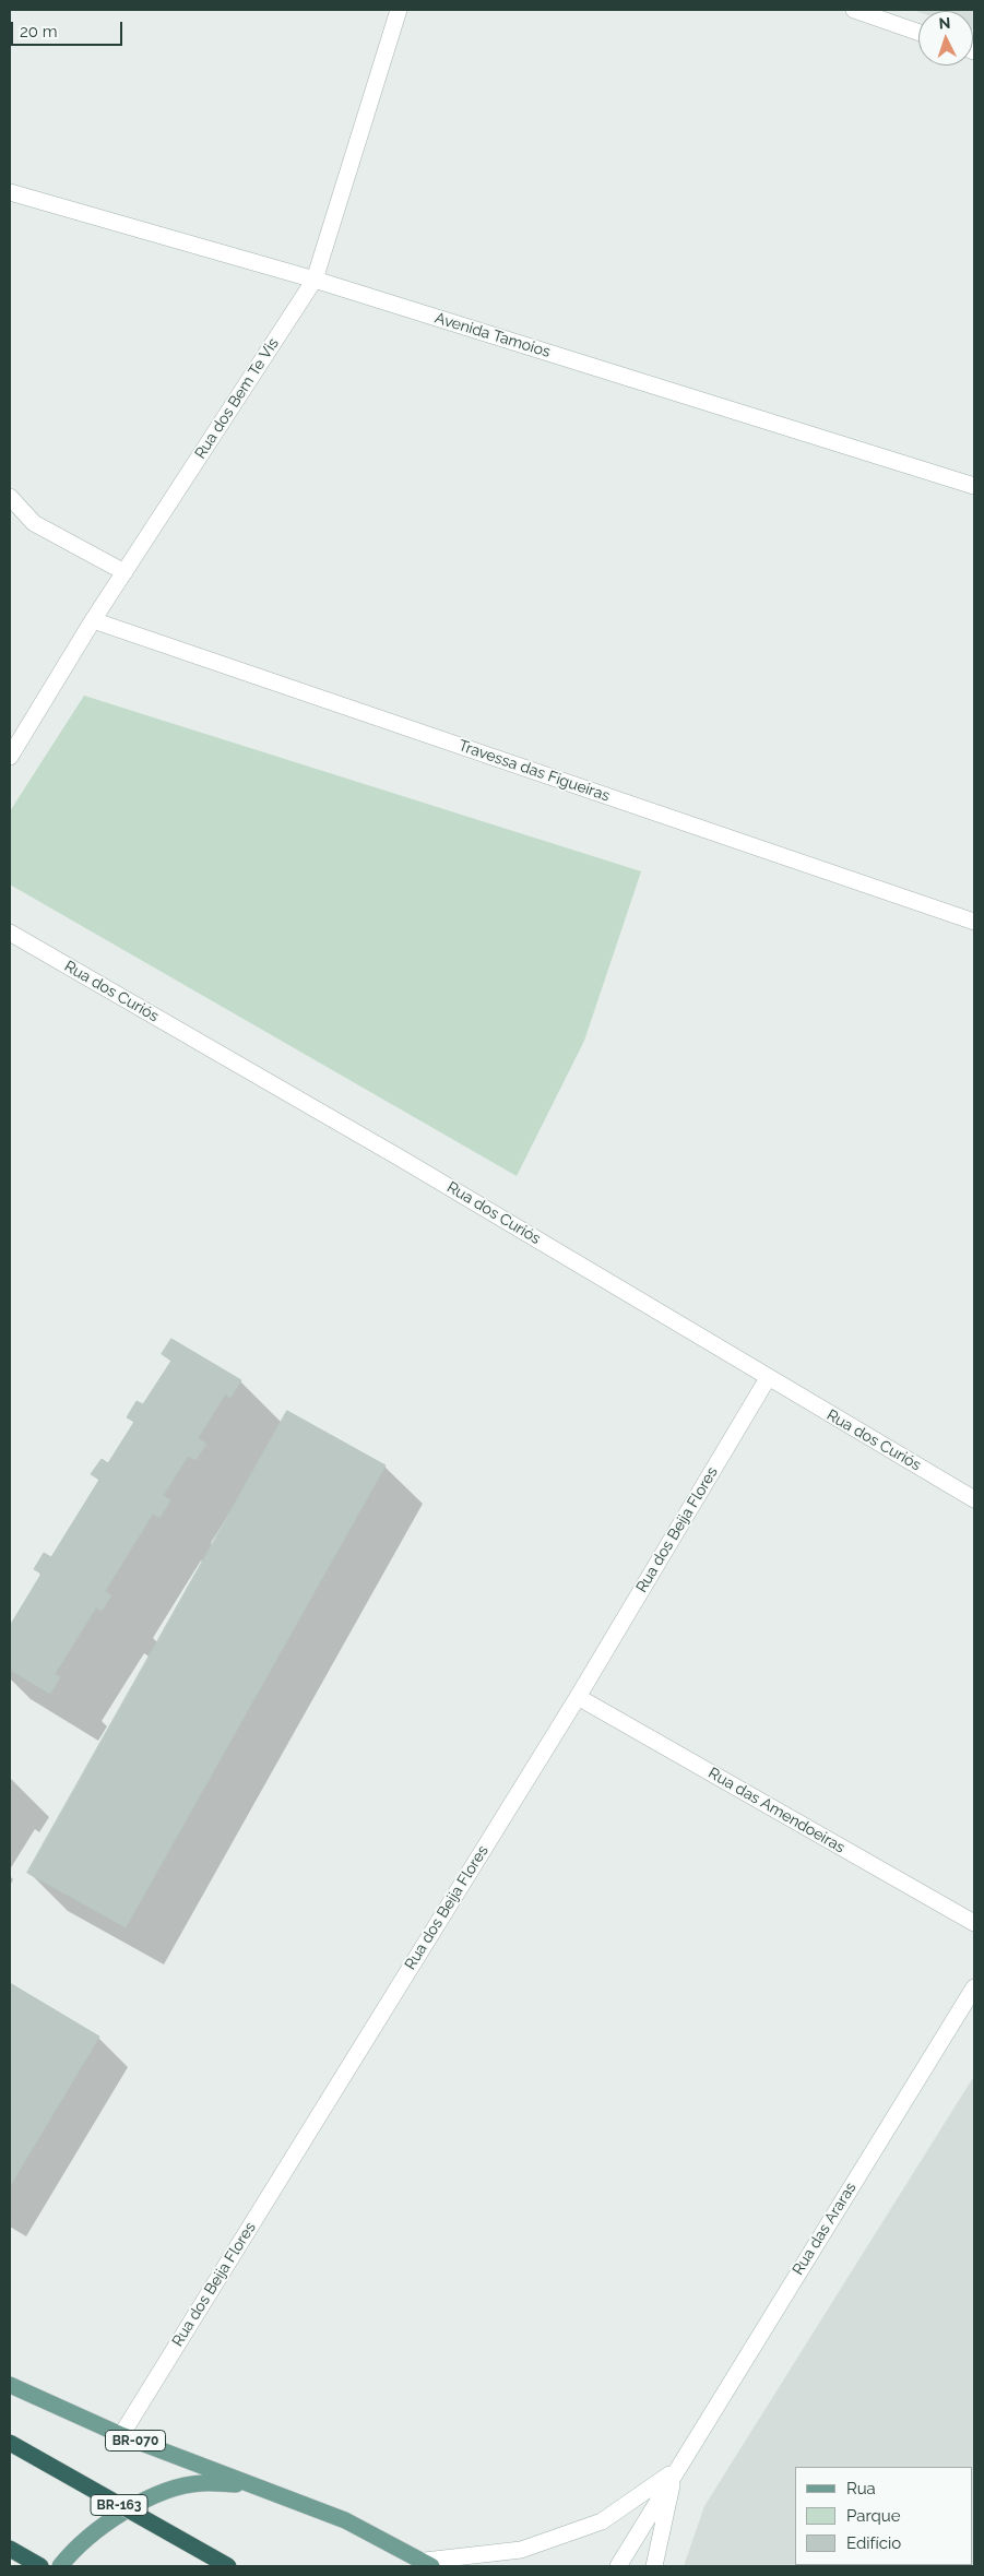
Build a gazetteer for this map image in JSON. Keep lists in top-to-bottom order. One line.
{"streets":{"highway":["BR-163"],"main road":["BR-070"],"street":["Avenida Tamoios","Rua dos Bem Te Vis","Travessa das Figueiras","Rua dos Curiós","Rua dos Beija Flores","Rua das Amendoeiras","Rua das Araras"]},"crossings":[["Avenida Tamoios","Rua dos Bem Te Vis"],["Rua dos Bem Te Vis","Travessa das Figueiras"],["Rua dos Curiós","Rua dos Beija Flores"],["Rua dos Beija Flores","Rua das Amendoeiras"],["Rua dos Beija Flores","BR-070"]],"legend":["Rua","Parque","Edifício"],"scale_bar":"20 m","north":"top"}
